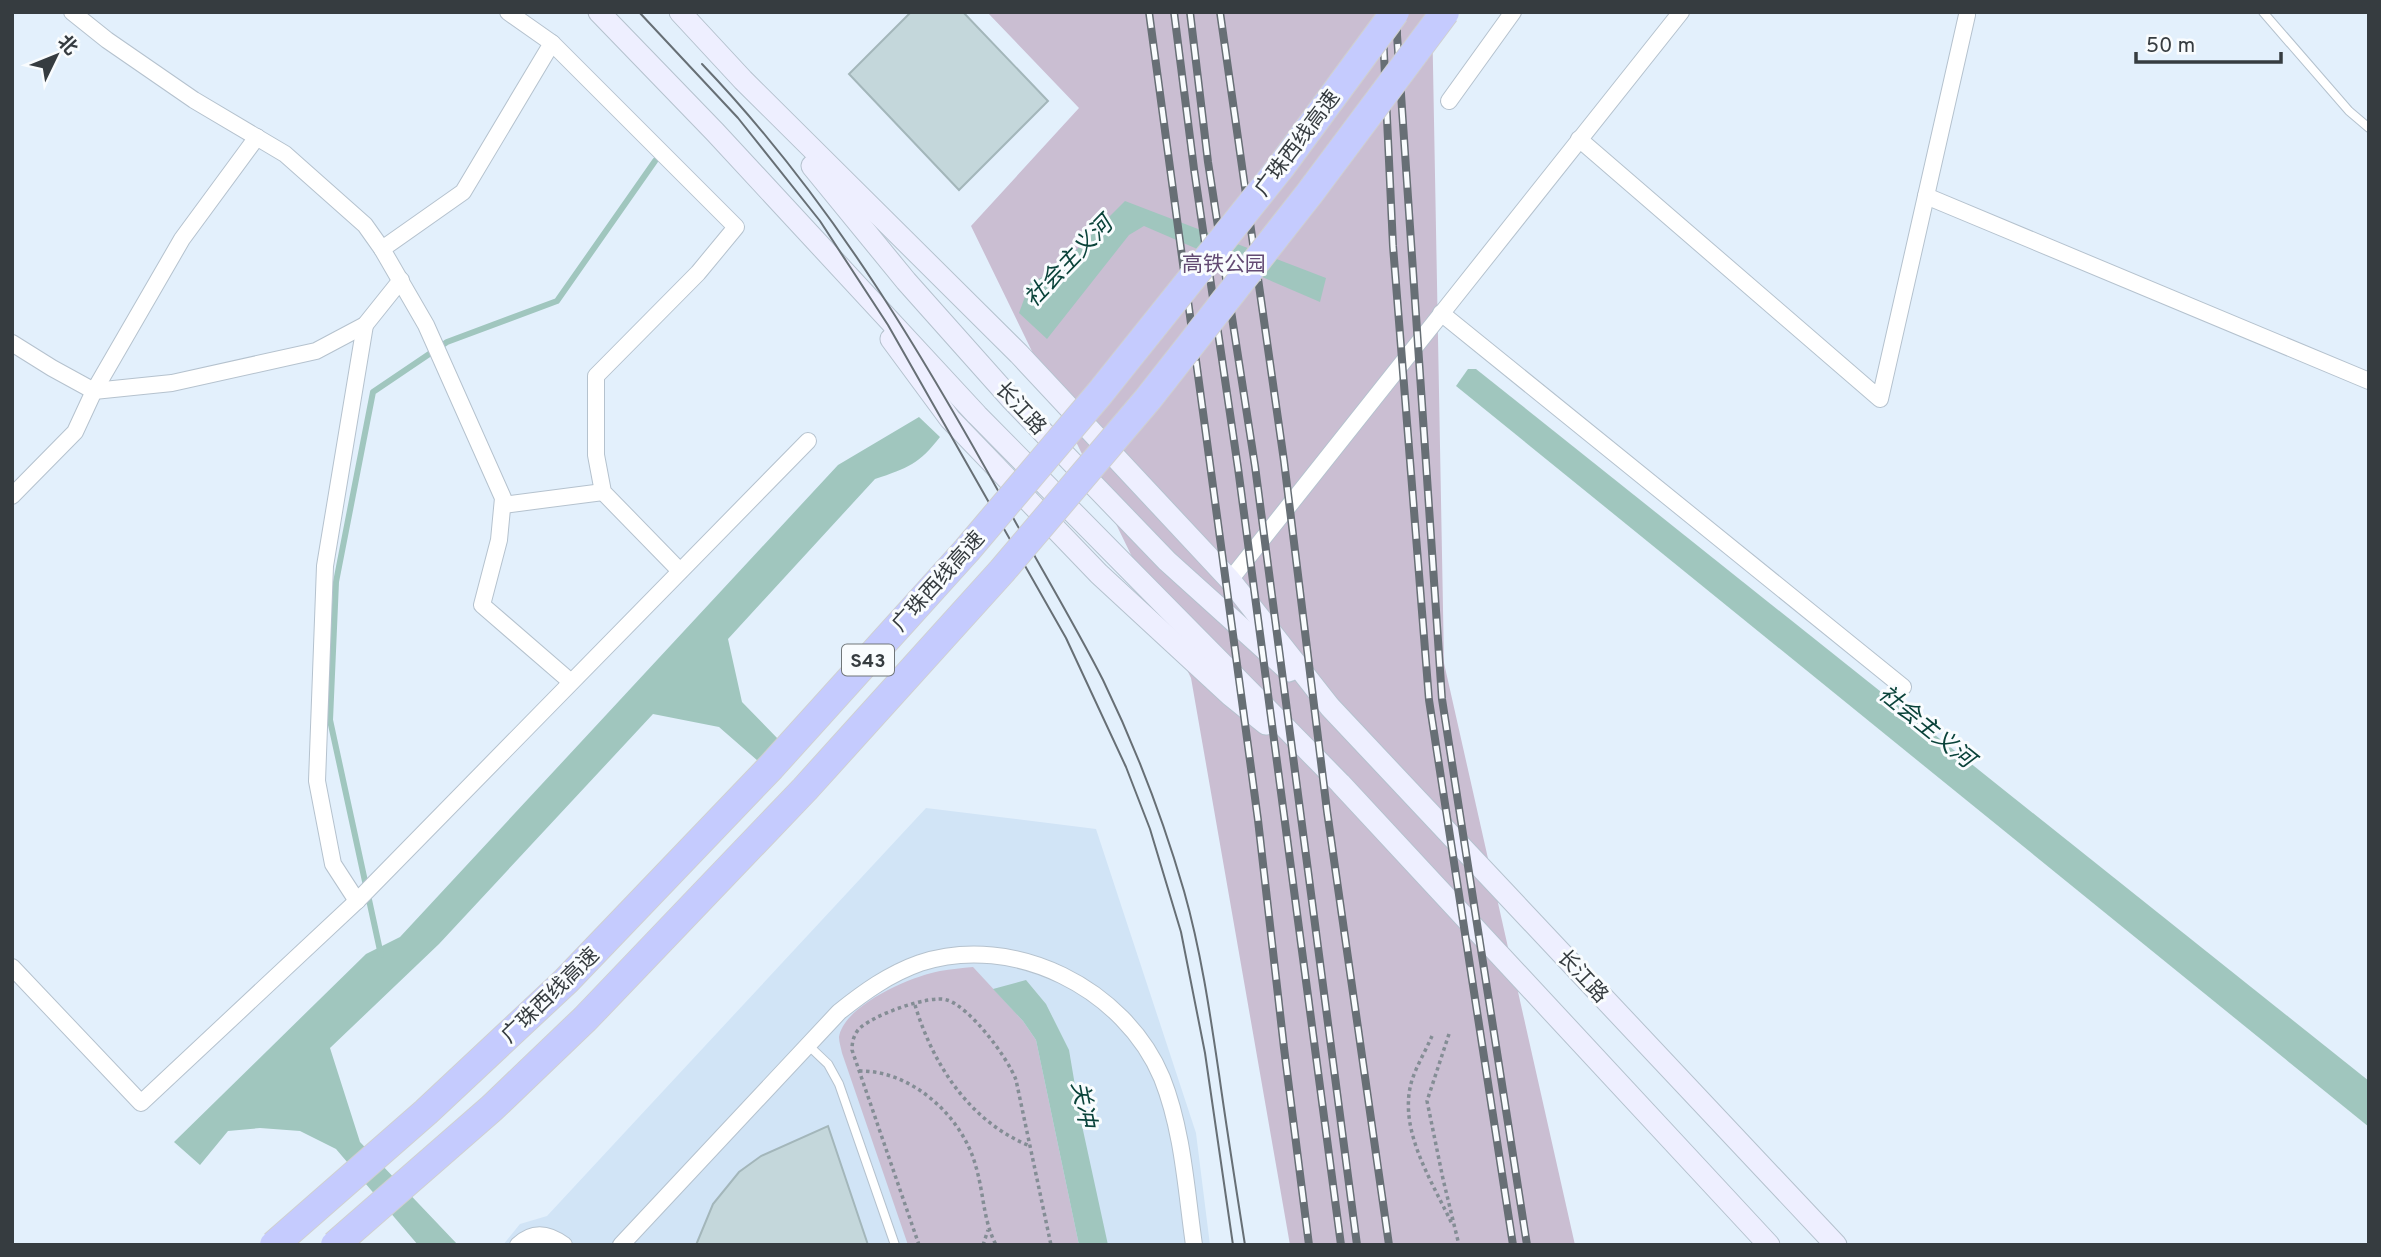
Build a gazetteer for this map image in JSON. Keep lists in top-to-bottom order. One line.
{"streets":{"highway":["广珠西线高速","S43"],"main road":["长江路"]},"water":["社会主义河","关冲"],"parks":["高铁公园"],"scale_bar":"50 m","north":"top right"}
